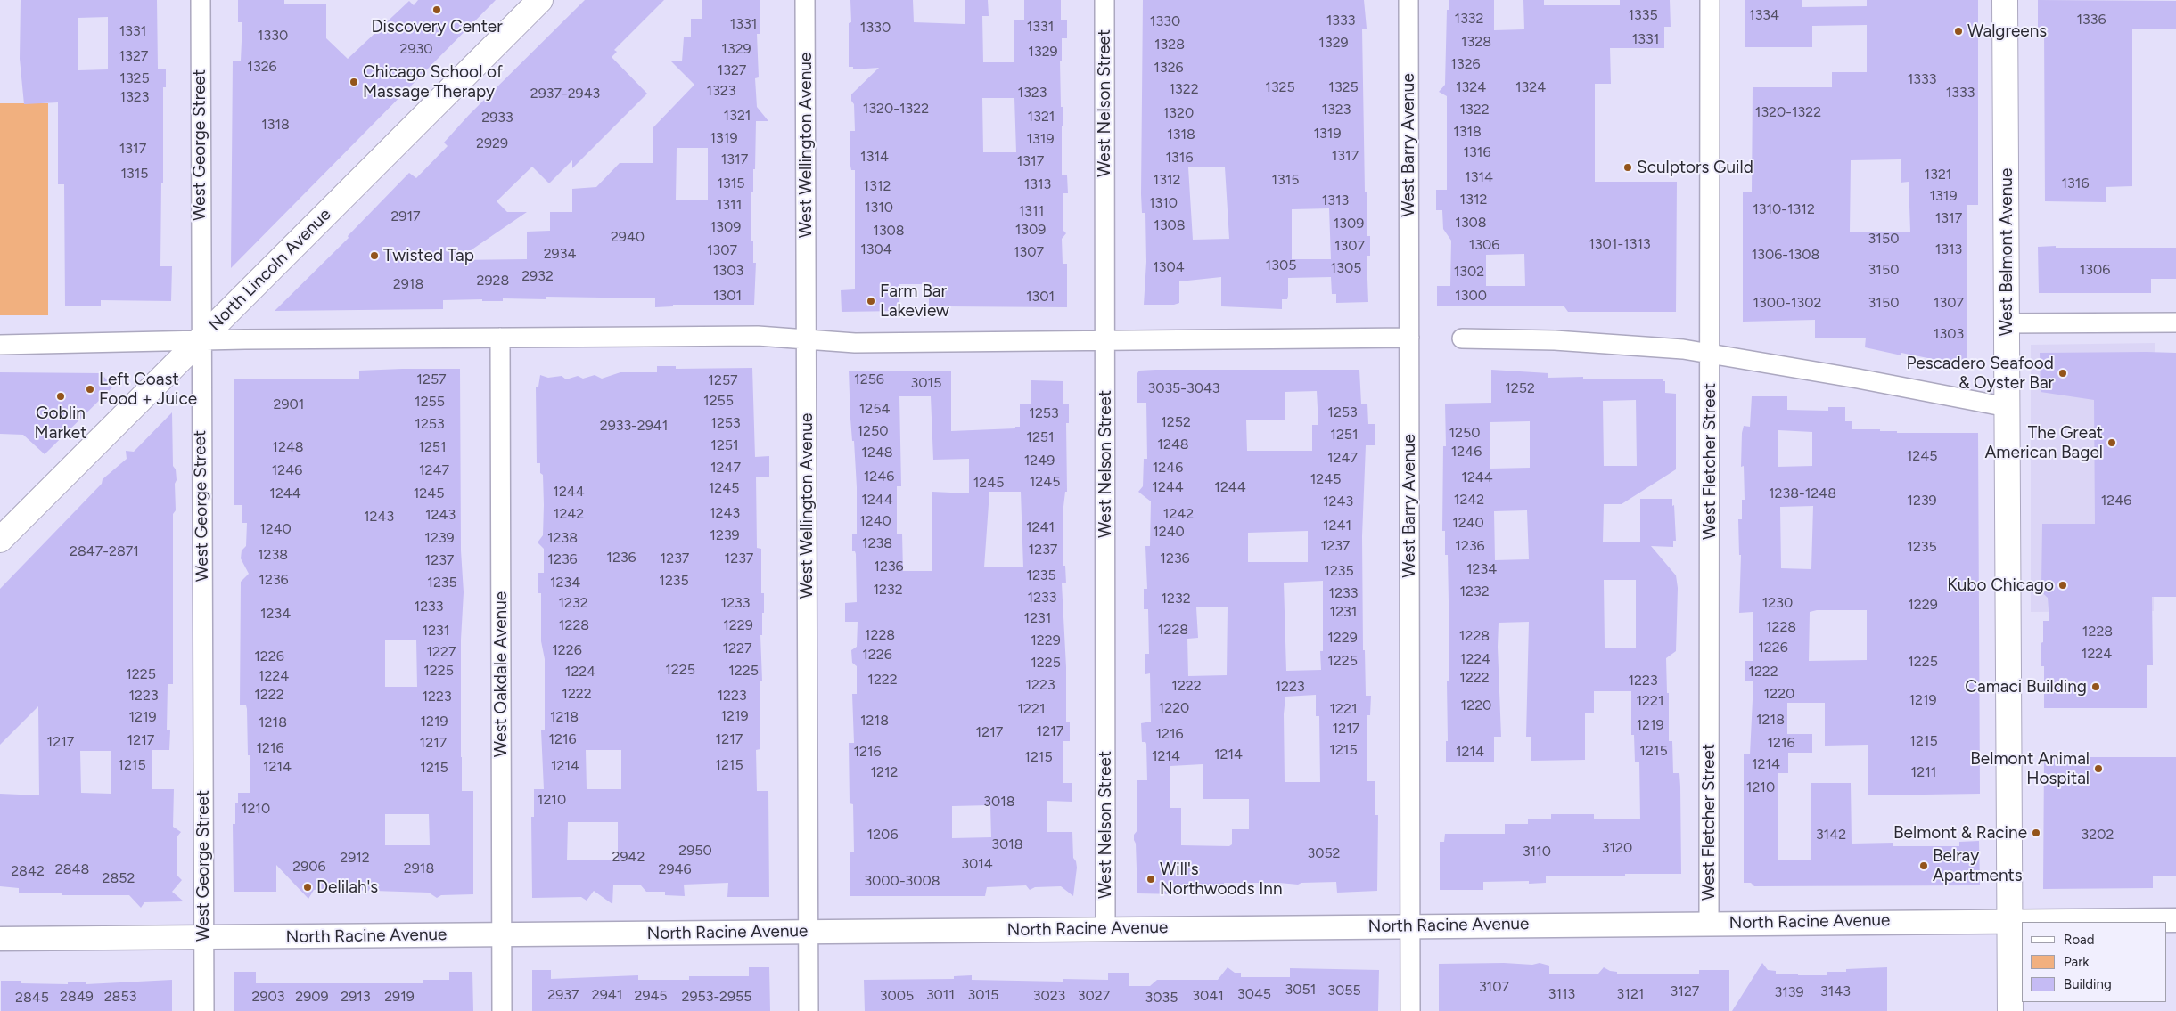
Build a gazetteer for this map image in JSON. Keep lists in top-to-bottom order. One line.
{"streets":{"main road":["West Belmont Avenue","North Lincoln Avenue"],"street":["West Nelson Street","West George Street","West Wellington Avenue","West Barry Avenue","West Fletcher Street","West Oakdale Avenue","North Racine Avenue"]},"crossings":[["West Nelson Street","North Racine Avenue"],["West George Street","North Lincoln Avenue"],["West George Street","North Racine Avenue"],["West Wellington Avenue","North Racine Avenue"],["West Barry Avenue","North Racine Avenue"],["West Belmont Avenue","North Racine Avenue"],["West Fletcher Street","North Racine Avenue"],["West Oakdale Avenue","North Racine Avenue"]],"places":["Discovery Center","Walgreens","Chicago School of Massage Therapy","Sculptors Guild","Twisted Tap","Farm Bar Lakeview","Pescadero Seafood & Oyster Bar","Left Coast Food + Juice","Goblin Market","The Great American Bagel","Kubo Chicago","Camaci Building","Belmont Animal Hospital","Belmont & Racine","Belray Apartments","Will's Northwoods Inn","Delilah's"],"house_numbers":["1335","1334","1332","1336","1333","1330","1331","1331","1330","1331","1330","1331","1328","1329","1328","2930","1329","1329","1327","1326","1326","1326","1327","1325","1333","1325","1325","1324","1324","1322","1323","1323","1333","2937-2943","1323","1320-1322","1323","1322","1320-1322","1320","1321","1321","2933","1318","1318","1319","1318","1319","1319","2929","1317","1316","1317","1314","1316","1317","1317","1315","1321","1314","1312","1315","1315","1316","1313","1312","1319","1312","1313","1310","1311","1310","1310-1312","1311","2917","1317","1308","1309","1308","1309","1309","1308","2940","3150","1301-1313","1306","1307","1304","1313","1307","1307","2934","1306-1308","1305","1304","1305","3150","1306","1303","1302","2932","2928","2918","1301","1300","1301","1300-1302","3150","1307","1303","1257","1256","1257","3015","3035-3043","1252","1255","1255","2901","1254","1253","1253","1252","1253","1253","2933-2941","1250","1250","1251","1251","1248","1251","1248","1251","1246","1248","1245","1247","1249","1247","1246","1246","1247","1246","1244","1245","1245","1245","1244","1244","1245","1244","1244","1245","1238-1248","1244","1242","1239","1246","1243","1243","1242","1242","1243","1243","1240","1240","1241","1241","1240","1240","1239","1239","1238","1238","1237","1236","1235","1237","2847-2871","1238","1236","1237","1237","1236","1236","1237","1236","1234","1235","1235","1236","1235","1235","1234","1232","1232","1233","1233","1232","1232","1233","1230","1229","1233","1231","1234","1231","1228","1229","1228","1228","1231","1228","1228","1228","1229","1229","1226","1227","1226","1227","1224","1226","1226","1224","1225","1225","1225","1225","1225","1225","1224","1222","1225","1224","1222","1222","1223","1223","1222","1223","1222","1220","1222","1223","1223","1223","1219","1221","1220","1220","1221","1221","1219","1219","1218","1218","1218","1219","1218","1219","1217","1217","1217","1216","1216","1217","1217","1215","1217","1217","1216","1216","1215","1215","1216","1214","1214","1214","1215","1214","1215","1215","1214","1214","1215","1212","1211","1210","1210","3018","1210","1206","3142","3202","3018","3120","2950","3110","3052","2942","2912","3014","2906","2918","2848","2946","2842","2852","3000-3008","3107","3051","3055","3127","3143","3139","3045","3113","3121","2937","2941","3011","3015","2945","3005","3023","3027","3041","2849","2853","2903","2909","2913","2919","2953-2955","2845","3035"],"legend":["Road","Park","Building"]}
